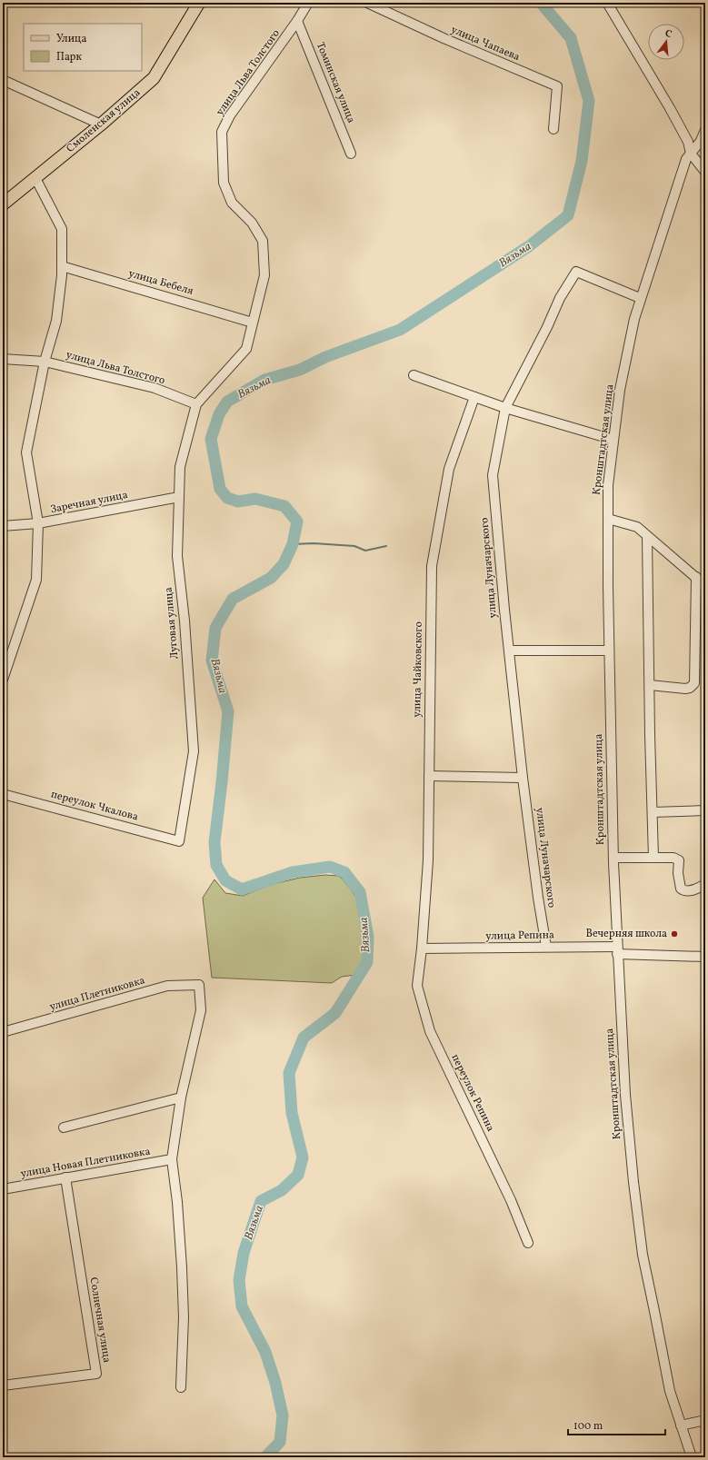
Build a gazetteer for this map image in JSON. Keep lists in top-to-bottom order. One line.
{"streets":{"main road":["Смоленская улица"],"street":["улица Чапаева","улица Льва Толстого","Томинская улица","улица Бебеля","Кронштадтская улица","Заречная улица","улица Луначарского","Луговая улица","улица Чайковского","переулок Чкалова","улица Репина","улица Плетниковка","переулок Репина","улица Новая Плетниковка","Солнечная улица"]},"crossings":[["улица Льва Толстого","Томинская улица"],["улица Льва Толстого","улица Бебеля"],["улица Льва Толстого","Луговая улица"],["Кронштадтская улица","улица Луначарского"],["Кронштадтская улица","улица Репина"],["Заречная улица","Луговая улица"],["улица Луначарского","улица Репина"],["Луговая улица","переулок Чкалова"],["улица Чайковского","улица Репина"],["улица Чайковского","переулок Репина"],["улица Репина","переулок Репина"],["улица Новая Плетниковка","Солнечная улица"]],"water":["Вязьма"],"places":["Вечерняя школа"],"legend":["Улица","Парк"],"scale_bar":"100 m","north":"top"}
